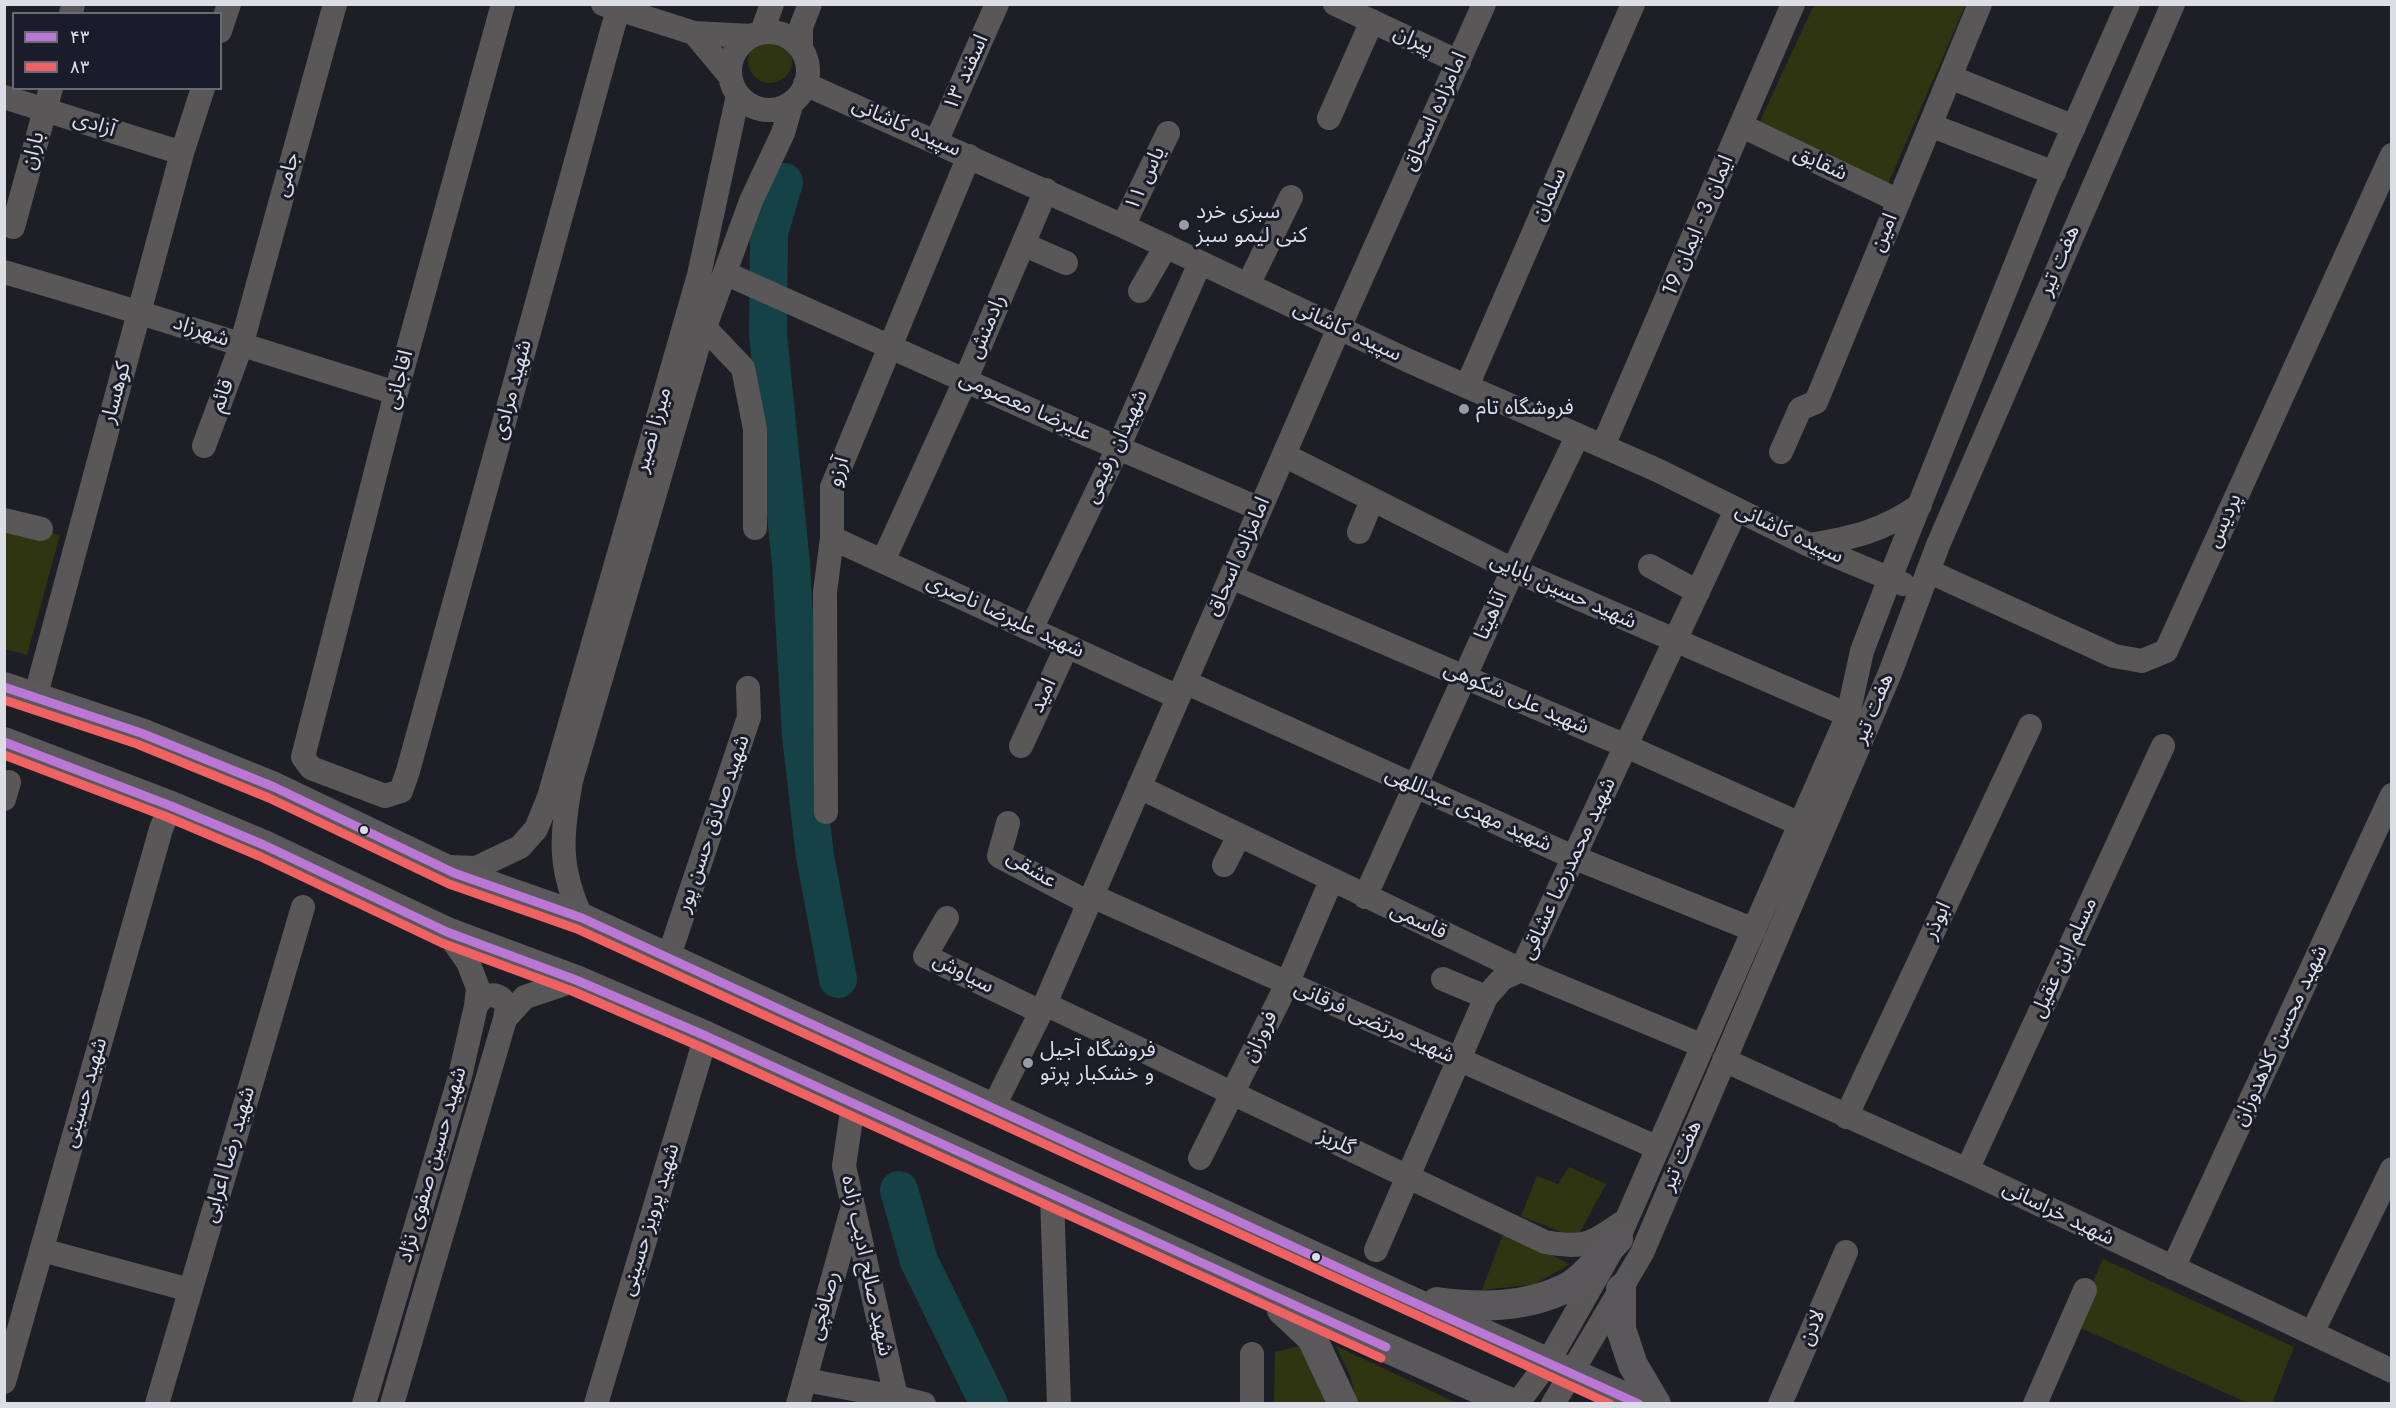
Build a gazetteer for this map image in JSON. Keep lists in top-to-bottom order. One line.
{"streets":{"street":["پیران","اسفند ۱۳","امامزاده اسحاق","آزادی","سپیده کاشانی","باران","شقایق","جامی","یاس ۱۱","سلمان","ایمان 3 - ایمان 19","امین","هفت تیر","رادمنش","شهرزاد","اقاجانی","شهید مرادی","کوهسار","قائم","علیرضا معصومی","میرزا نصیر","شهیدان رفیعی","آرزو","پردیس","شهید حسین بابایی","آناهیتا","شهید علیرضا ناصری","امید","شهید علی شکوهی","شهید مهدی عبداللهی","شهید صادق حسن پور","شهید محمدرضا عشاقی","عشقی","ابوذر","قاسمی","مسلم ابن عقیل","سیاوش","شهید مرتضی فرقانی","شهید محسن کلاهدوزان","فروزان","شهید حسینی","گلریز","شهید رضا اعرابی","شهید حسین صفوی نژاد","شهید خراسانی","شهید پرویز حسینی","شهید صالح ادیب زاده","رصافچی","لادن"]},"crossings":[["پیران","امامزاده اسحاق"],["اسفند ۱۳","سپیده کاشانی"],["امامزاده اسحاق","سپیده کاشانی"],["امامزاده اسحاق","علیرضا معصومی"],["امامزاده اسحاق","شهید حسین بابایی"],["امامزاده اسحاق","شهید علیرضا ناصری"],["امامزاده اسحاق","شهید علی شکوهی"],["امامزاده اسحاق","شهید مهدی عبداللهی"],["امامزاده اسحاق","عشقی"],["امامزاده اسحاق","قاسمی"],["امامزاده اسحاق","سیاوش"],["امامزاده اسحاق","شهید مرتضی فرقانی"],["امامزاده اسحاق","گلریز"],["آزادی","باران"],["آزادی","کوهسار"],["سپیده کاشانی","یاس ۱۱"],["سپیده کاشانی","سلمان"],["سپیده کاشانی","ایمان 3 - ایمان 19"],["سپیده کاشانی","هفت تیر"],["سپیده کاشانی","رادمنش"],["سپیده کاشانی","میرزا نصیر"],["سپیده کاشانی","شهیدان رفیعی"],["سپیده کاشانی","آرزو"],["سپیده کاشانی","پردیس"],["سپیده کاشانی","آناهیتا"],["سپیده کاشانی","شهید محمدرضا عشاقی"],["شقایق","ایمان 3 - ایمان 19"],["شقایق","امین"],["جامی","شهرزاد"],["جامی","قائم"],["هفت تیر","پردیس"],["هفت تیر","شهید حسین بابایی"],["هفت تیر","شهید علی شکوهی"],["هفت تیر","شهید مهدی عبداللهی"],["هفت تیر","قاسمی"],["هفت تیر","شهید مرتضی فرقانی"],["هفت تیر","گلریز"],["هفت تیر","شهید خراسانی"],["رادمنش","علیرضا معصومی"],["رادمنش","شهید علیرضا ناصری"],["شهرزاد","اقاجانی"],["شهرزاد","کوهسار"],["شهرزاد","قائم"],["اقاجانی","شهید مرادی"],["علیرضا معصومی","میرزا نصیر"],["علیرضا معصومی","شهیدان رفیعی"],["علیرضا معصومی","آرزو"],["شهیدان رفیعی","شهید علیرضا ناصری"],["آرزو","شهید علیرضا ناصری"],["شهید حسین بابایی","آناهیتا"],["شهید حسین بابایی","شهید محمدرضا عشاقی"],["آناهیتا","شهید علی شکوهی"],["آناهیتا","شهید مهدی عبداللهی"],["آناهیتا","قاسمی"],["شهید علیرضا ناصری","امید"],["شهید علیرضا ناصری","شهید مهدی عبداللهی"],["شهید علی شکوهی","شهید محمدرضا عشاقی"],["شهید مهدی عبداللهی","شهید محمدرضا عشاقی"],["شهید محمدرضا عشاقی","قاسمی"],["شهید محمدرضا عشاقی","شهید مرتضی فرقانی"],["شهید محمدرضا عشاقی","گلریز"],["عشقی","شهید مرتضی فرقانی"],["ابوذر","شهید خراسانی"],["قاسمی","فروزان"],["مسلم ابن عقیل","شهید خراسانی"],["سیاوش","گلریز"],["شهید مرتضی فرقانی","فروزان"],["شهید محسن کلاهدوزان","شهید خراسانی"],["فروزان","گلریز"],["شهید صالح ادیب زاده","رصافچی"]],"places":["سبزی خرد کنی لیمو سبز","فروشگاه تام","فروشگاه آجیل و خشکبار پرتو"],"lines":["transit line ۴۳","transit line ۸۳"],"legend":["۴۳","۸۳"]}
